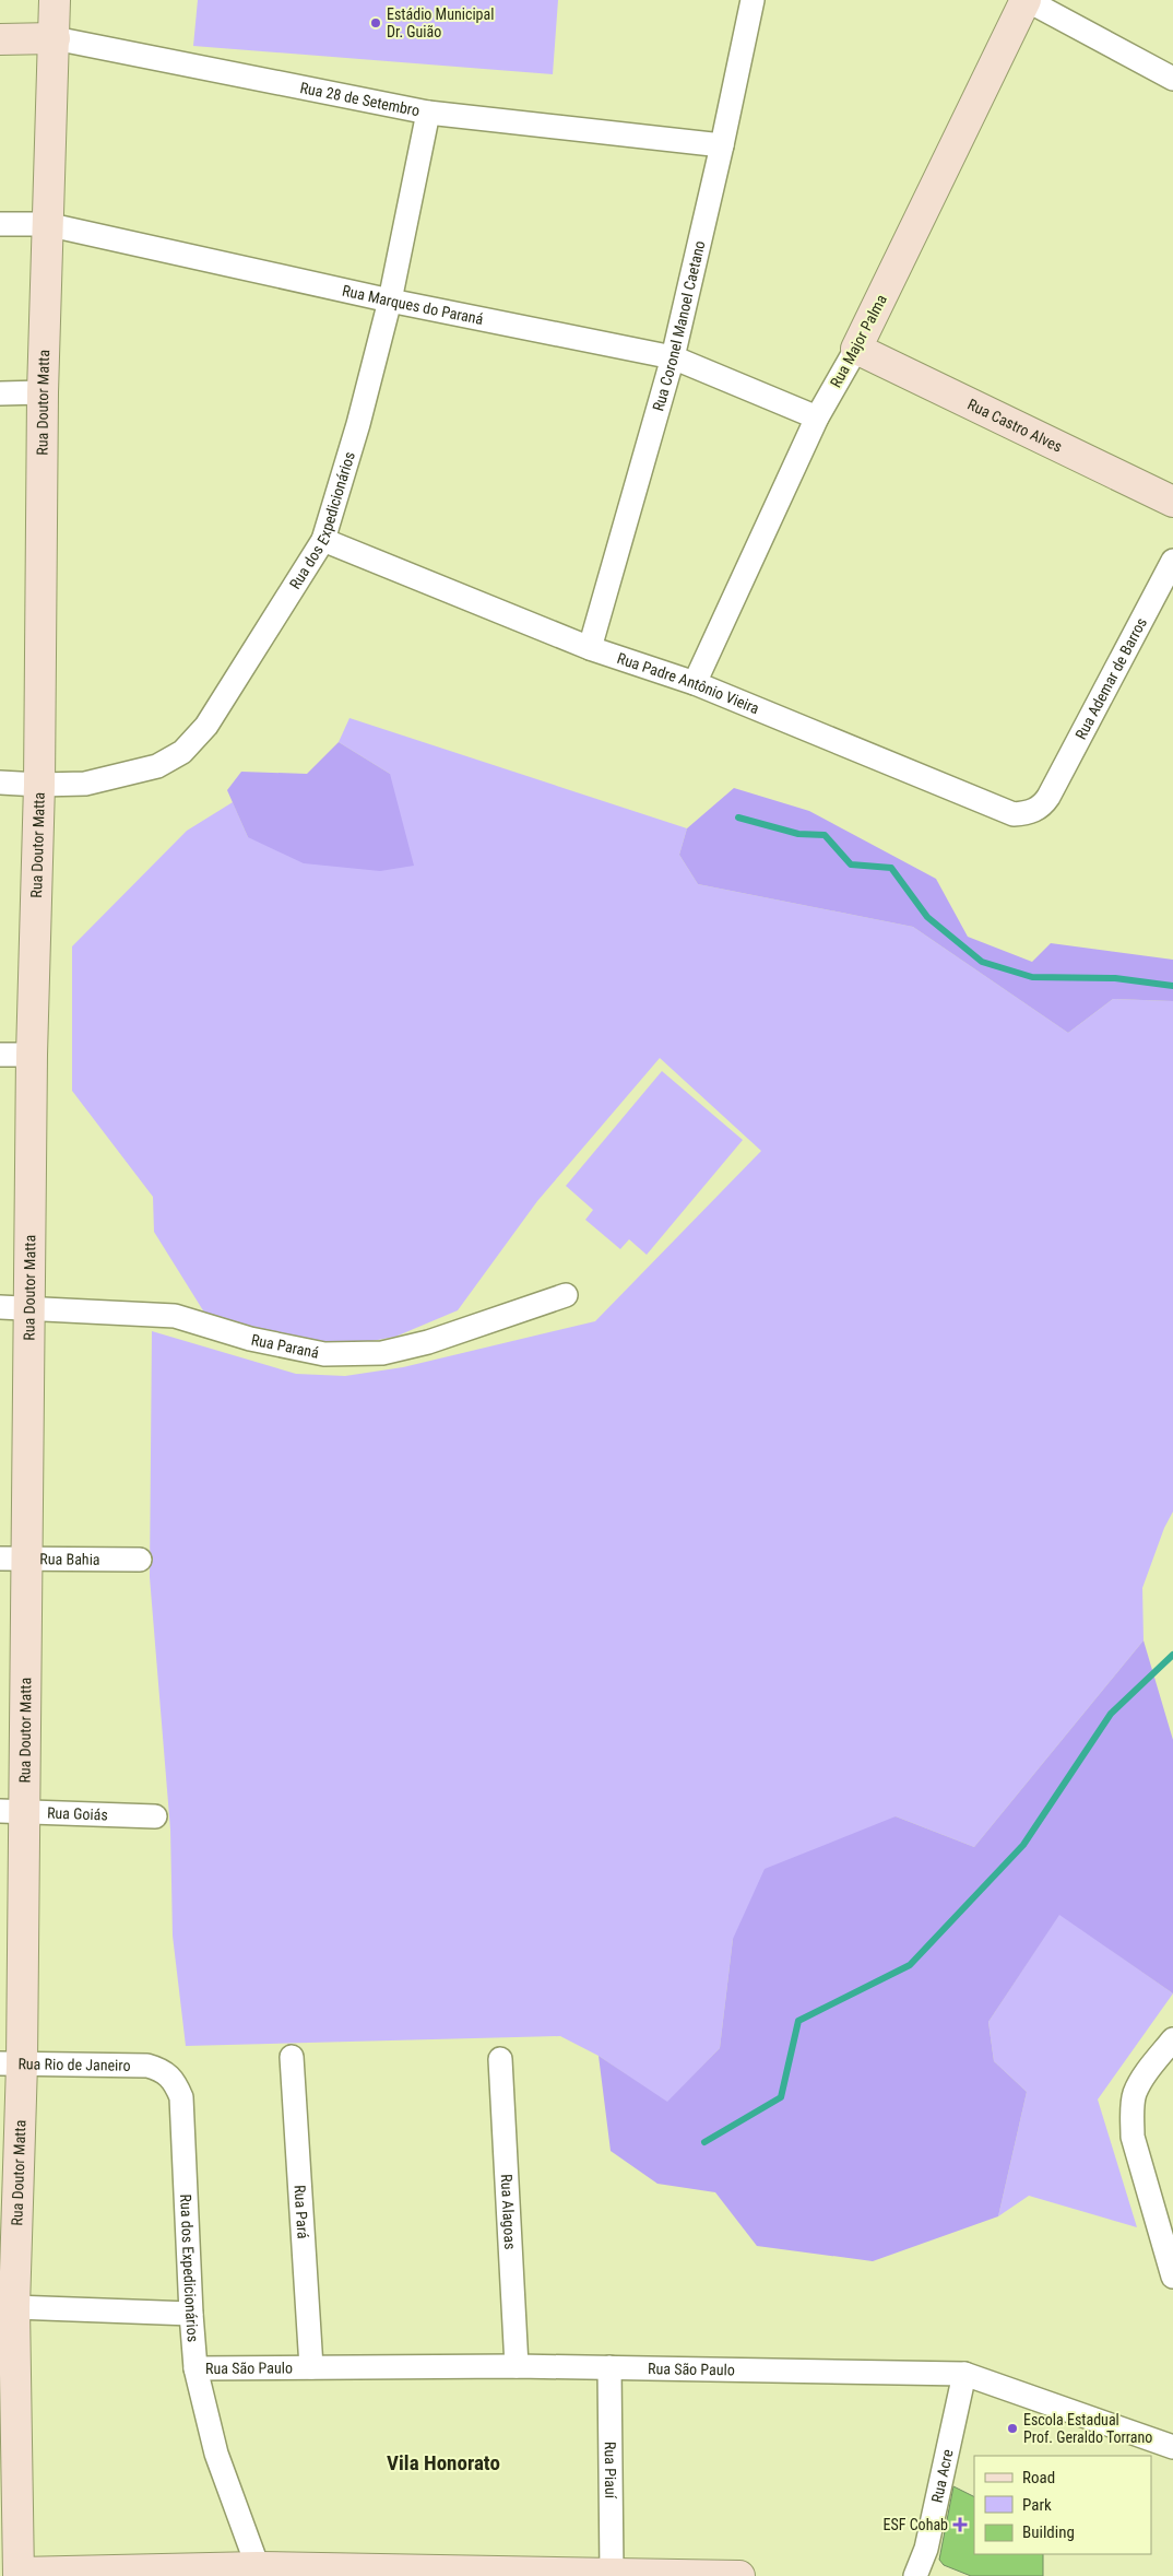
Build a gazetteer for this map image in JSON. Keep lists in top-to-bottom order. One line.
{"streets":{"street":["Rua 28 de Setembro","Rua Marques do Paraná","Rua Coronel Manoel Caetano","Rua Major Palma","Rua Doutor Matta","Rua Castro Alves","Rua dos Expedicionários","Rua Ademar de Barros","Rua Padre Antônio Vieira","Rua Paraná","Rua Bahia","Rua Goiás","Rua Rio de Janeiro","Rua Pará","Rua Alagoas","Rua São Paulo","Rua Piauí","Rua Acre"]},"crossings":[["Rua 28 de Setembro","Rua Coronel Manoel Caetano"],["Rua 28 de Setembro","Rua Doutor Matta"],["Rua 28 de Setembro","Rua dos Expedicionários"],["Rua Marques do Paraná","Rua Coronel Manoel Caetano"],["Rua Marques do Paraná","Rua Major Palma"],["Rua Marques do Paraná","Rua Doutor Matta"],["Rua Marques do Paraná","Rua dos Expedicionários"],["Rua Coronel Manoel Caetano","Rua Padre Antônio Vieira"],["Rua Major Palma","Rua Castro Alves"],["Rua Major Palma","Rua Padre Antônio Vieira"],["Rua Doutor Matta","Rua dos Expedicionários"],["Rua Doutor Matta","Rua Paraná"],["Rua Doutor Matta","Rua Bahia"],["Rua Doutor Matta","Rua Goiás"],["Rua Doutor Matta","Rua Rio de Janeiro"],["Rua dos Expedicionários","Rua Padre Antônio Vieira"],["Rua dos Expedicionários","Rua Rio de Janeiro"],["Rua dos Expedicionários","Rua São Paulo"],["Rua Ademar de Barros","Rua Padre Antônio Vieira"],["Rua Pará","Rua São Paulo"],["Rua Alagoas","Rua São Paulo"],["Rua São Paulo","Rua Piauí"],["Rua São Paulo","Rua Acre"]],"districts":["Vila Honorato"],"places":{"other":["Estádio Municipal Dr. Guião","Escola Estadual Prof. Geraldo Torrano"],"health":["ESF Cohab"]},"legend":["Road","Park","Building"]}
